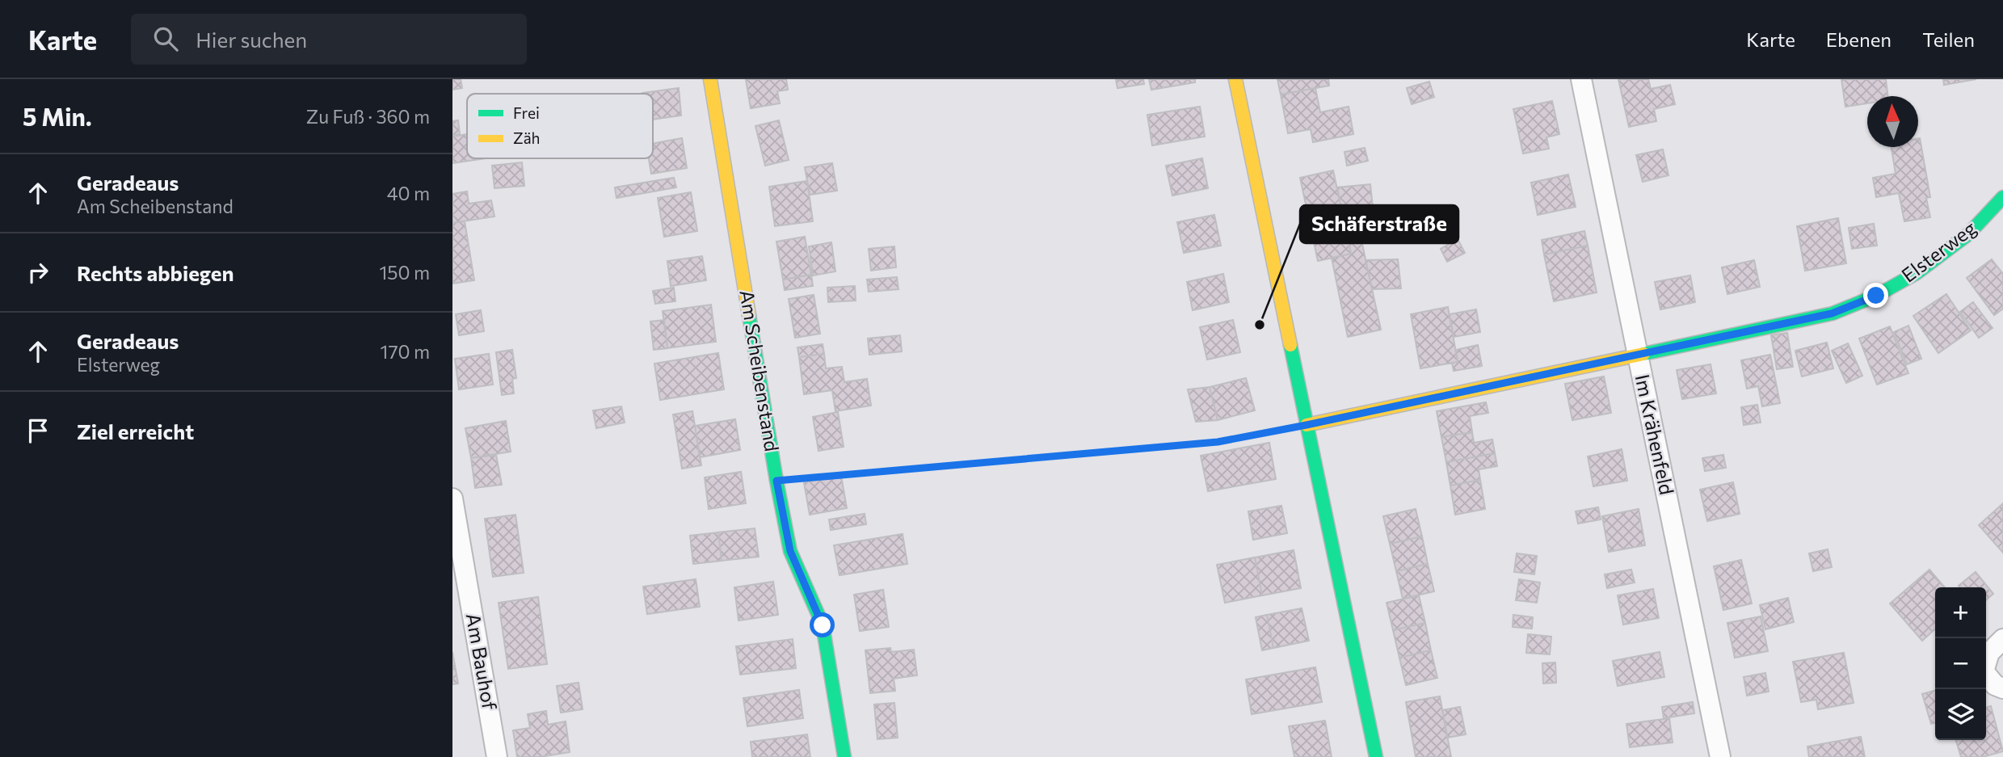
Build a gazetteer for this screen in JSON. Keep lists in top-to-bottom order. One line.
{"streets":{"street":["Elsterweg","Am Scheibenstand","Im Krähenfeld","Am Bauhof"]},"crossings":[["Elsterweg","Im Krähenfeld"]],"places":["Schäferstraße"],"legend":["Frei","Zäh"],"north":"top","page":{"header":"Karte","search":"Hier suchen","nav":["Karte","Ebenen","Teilen"],"heading":["5 Min.","Zu Fuß · 360 m"],"list":[["Geradeaus","Am Scheibenstand","40 m"],["Rechts abbiegen","150 m"],["Geradeaus","Elsterweg","170 m"],"Ziel erreicht"],"map_buttons":["+","−"]}}
